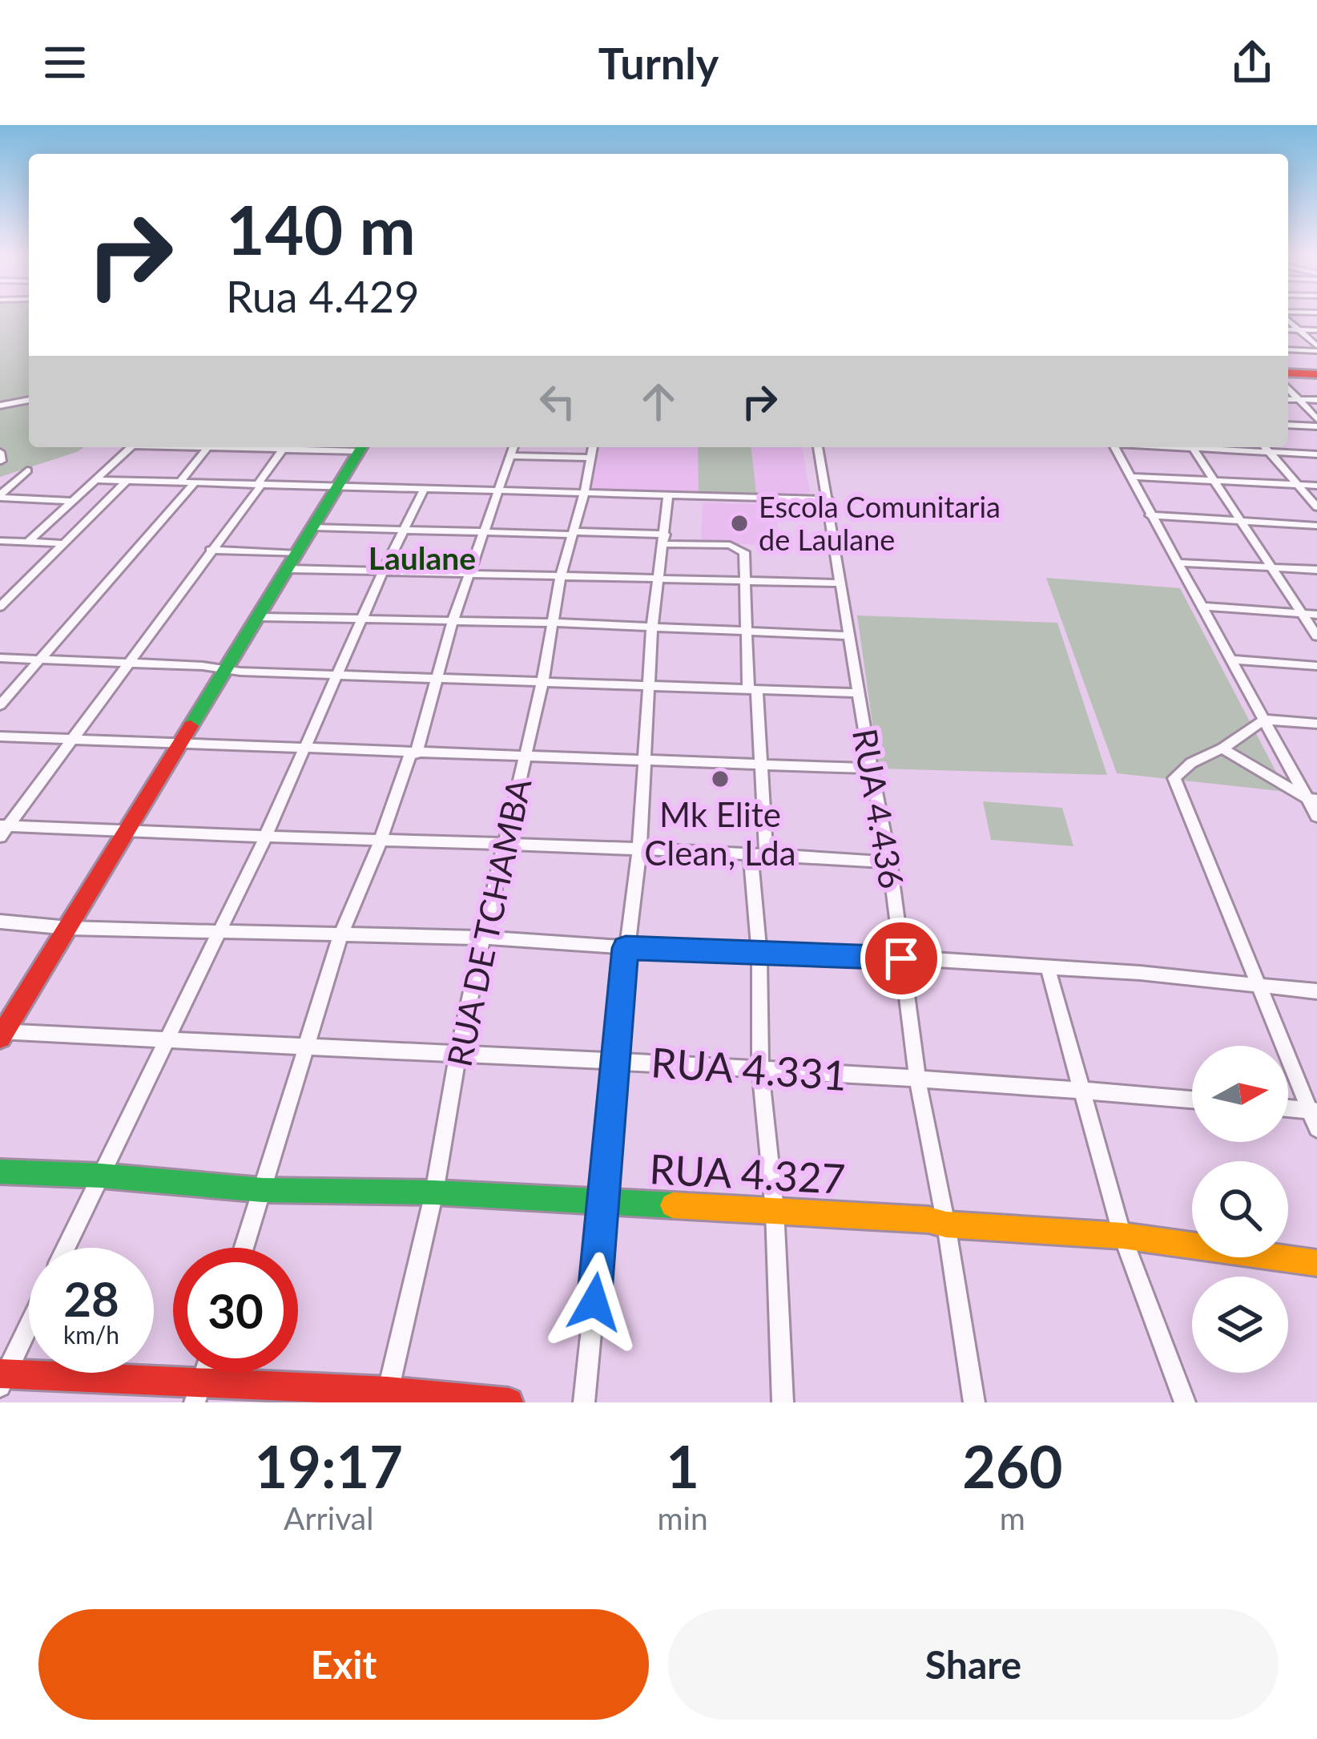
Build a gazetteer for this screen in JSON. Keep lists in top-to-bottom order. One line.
{"streets":{"street":["RUA 4.436","RUA DE TCHAMBA","RUA 4.331","RUA 4.327"]},"crossings":[["RUA 4.436","RUA 4.331"],["RUA 4.436","RUA 4.327"],["RUA DE TCHAMBA","RUA 4.331"],["RUA DE TCHAMBA","RUA 4.327"]],"districts":["Laulane"],"places":["Escola Comunitaria de Laulane","Mk Elite Clean, Lda"],"north":"right","page":{"header":"Turnly","turn":["140 m","Rua 4.429"],"speed":"28 km/h","limit":"30","eta":["19:17","Arrival","1","min","260","m"],"buttons":["Exit","Share"]}}
